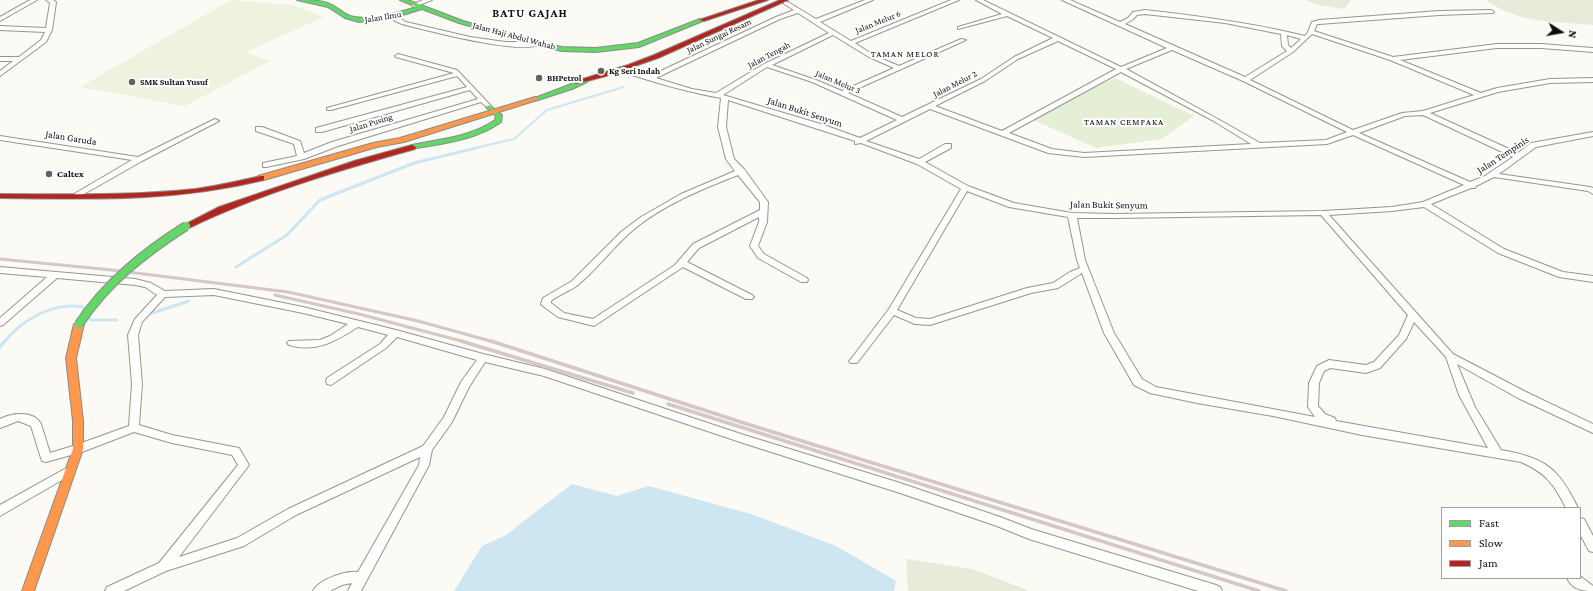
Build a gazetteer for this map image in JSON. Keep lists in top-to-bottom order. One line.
{"streets":{"street":["Jalan Ilmu","Jalan Melur 6","Jalan Haji Abdul Wahab","Jalan Sungai Resam","Jalan Tengah","Jalan Melur 3","Jalan Melur 2","Jalan Bukit Senyum","Jalan Pusing","Jalan Garuda","Jalan Tempinis"]},"crossings":[["Jalan Ilmu","Jalan Haji Abdul Wahab"],["Jalan Sungai Resam","Jalan Bukit Senyum"],["Jalan Tengah","Jalan Melur 3"],["Jalan Tengah","Jalan Bukit Senyum"],["Jalan Melur 3","Jalan Melur 2"],["Jalan Melur 2","Jalan Bukit Senyum"],["Jalan Bukit Senyum","Jalan Tempinis"]],"districts":["BATU GAJAH","TAMAN MELOR","TAMAN CEMPAKA"],"places":["Kg Seri Indah","BHPetrol","SMK Sultan Yusuf","Caltex"],"legend":["Fast","Slow","Jam"],"north":"right"}
